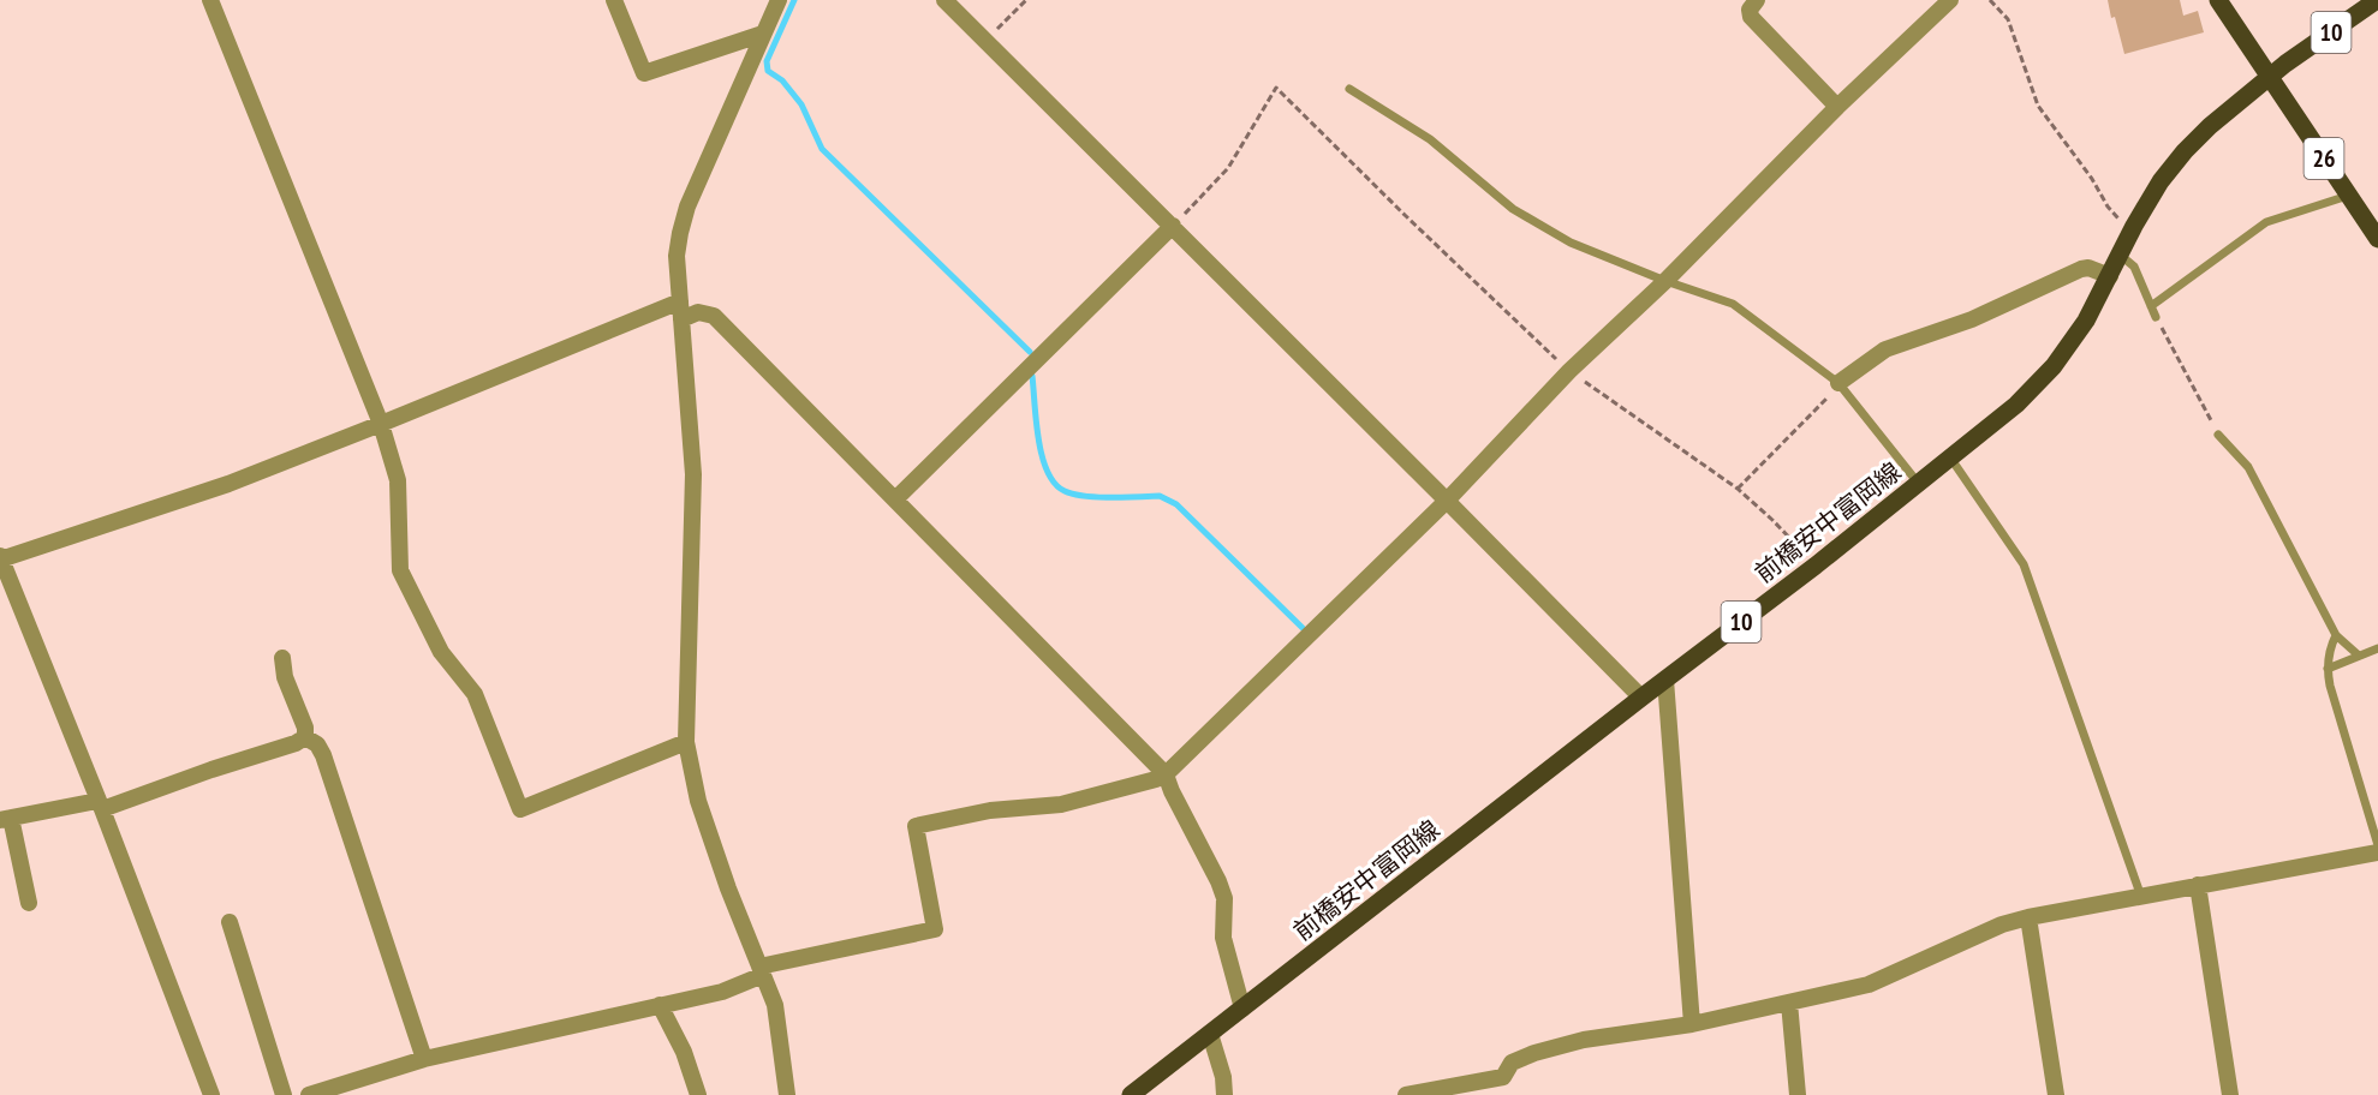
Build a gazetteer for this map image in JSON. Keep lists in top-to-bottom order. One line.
{"streets":{"main road":["10","26","前橋安中富岡線"]},"crossings":[["26","前橋安中富岡線"]]}
